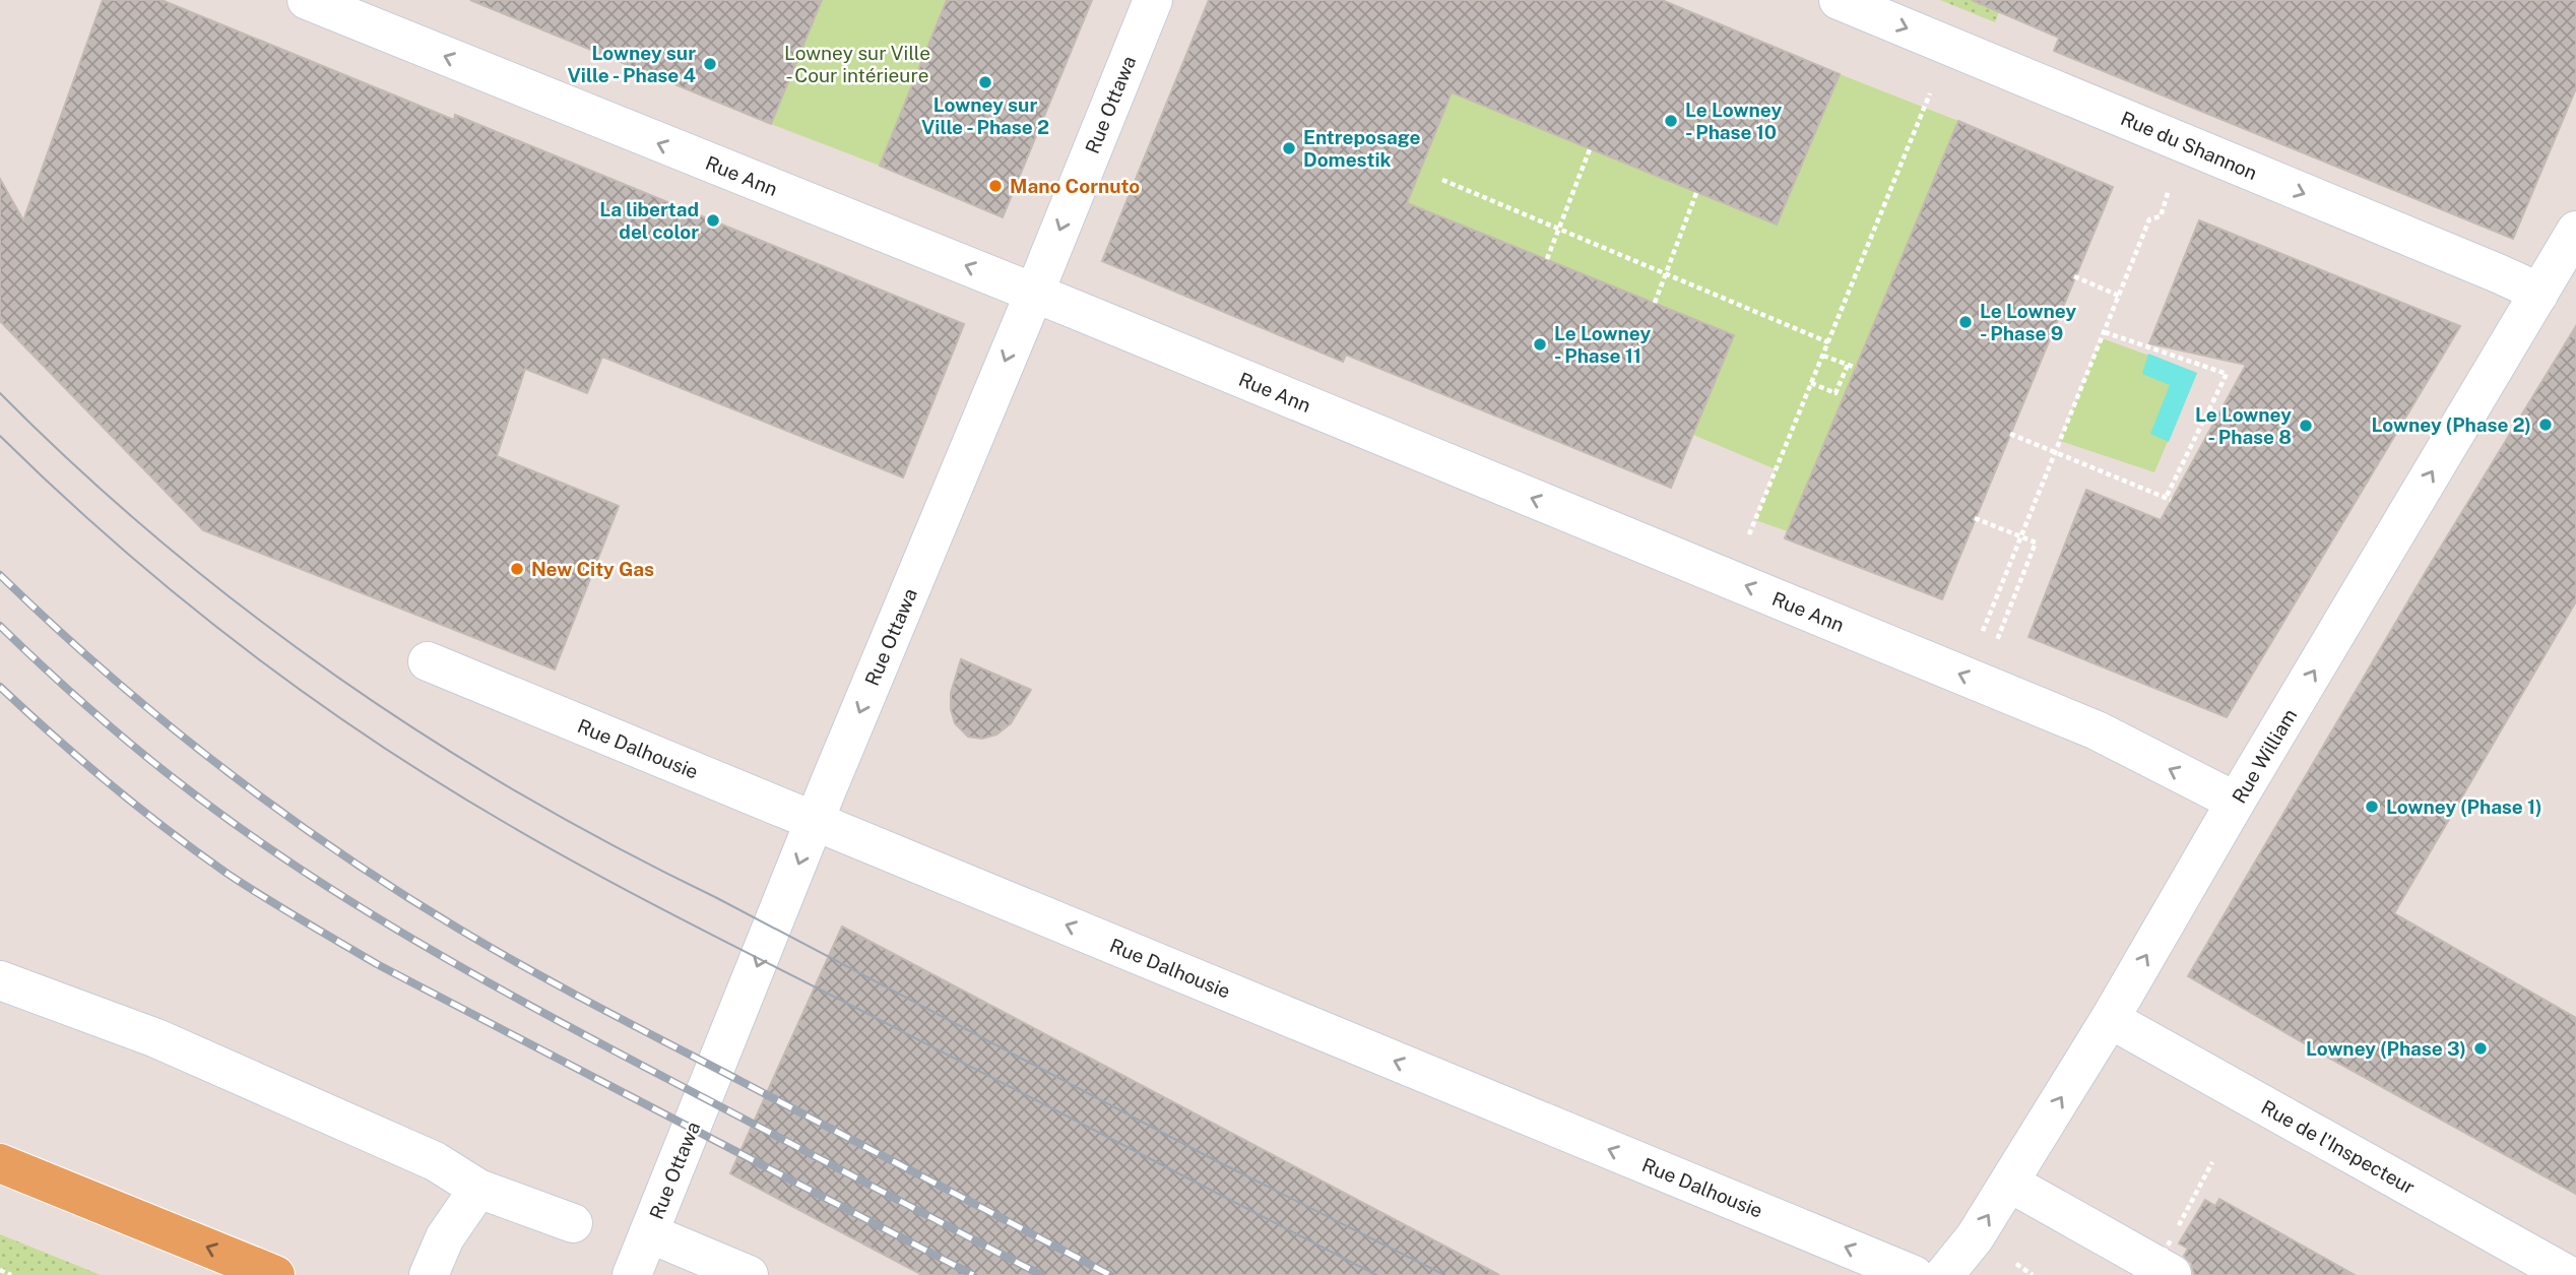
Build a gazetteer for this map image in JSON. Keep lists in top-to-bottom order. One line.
{"streets":{"street":["Rue Ottawa","Rue du Shannon","Rue Ann","Rue Dalhousie","Rue William","Rue de l'Inspecteur"]},"crossings":[["Rue Ottawa","Rue Ann"],["Rue Ottawa","Rue Dalhousie"],["Rue du Shannon","Rue William"],["Rue Ann","Rue William"],["Rue William","Rue de l'Inspecteur"]],"one_way":["Rue Ottawa","Rue du Shannon","Rue Ann","Rue Dalhousie","Rue William"],"parks":["Lowney sur Ville - Cour intérieure"],"places":["Lowney sur Ville - Phase 4","Lowney sur Ville - Phase 2","Le Lowney - Phase 10","Entreposage Domestik","Mano Cornuto","La libertad del color","Le Lowney - Phase 9","Le Lowney - Phase 11","Lowney (Phase 2)","Le Lowney - Phase 8","New City Gas","Lowney (Phase 1)","Lowney (Phase 3)"]}
